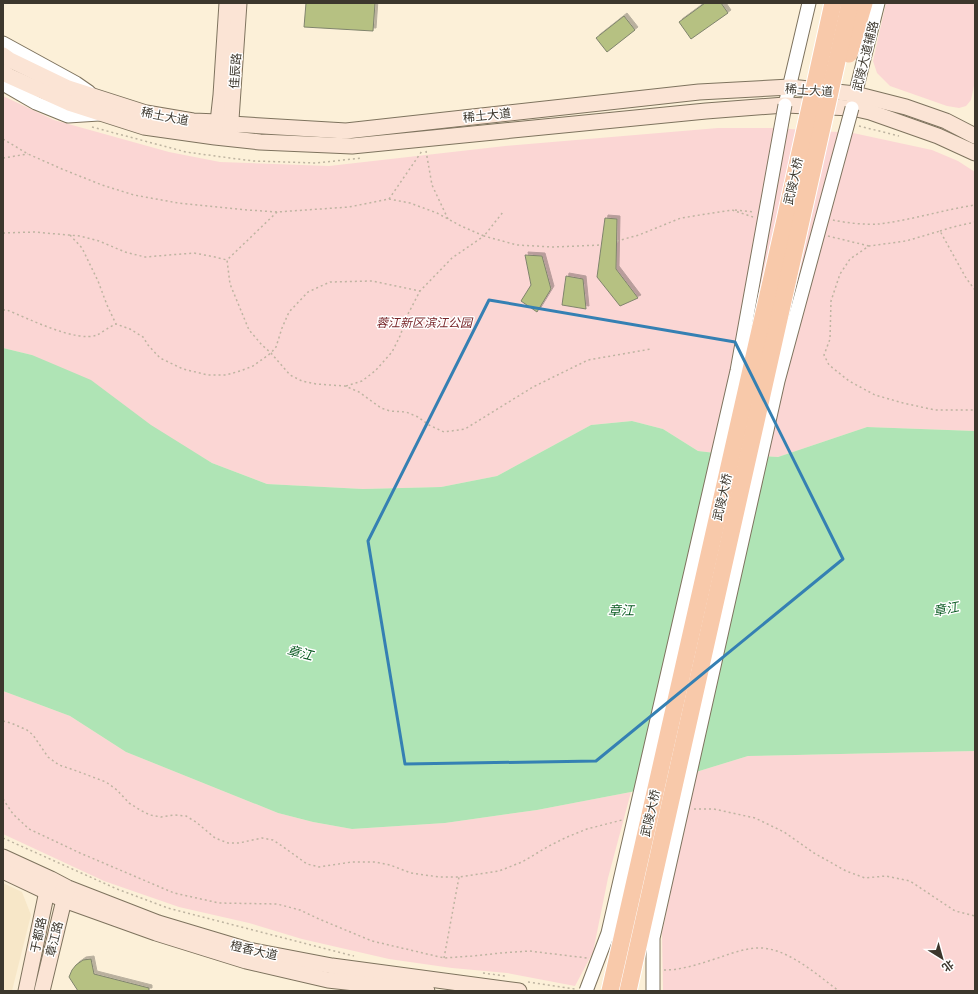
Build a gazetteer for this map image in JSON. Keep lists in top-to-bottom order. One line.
{"streets":{"main road":["佳辰路","稀土大道","武陵大桥","于都路","章江路","橙香大道"],"street":["武陵大道辅路"]},"crossings":[["武陵大道辅路","稀土大道"],["佳辰路","稀土大道"],["于都路","橙香大道"],["章江路","橙香大道"]],"water":["章江"],"parks":["蓉江新区滨江公园"],"north":"bottom right"}
